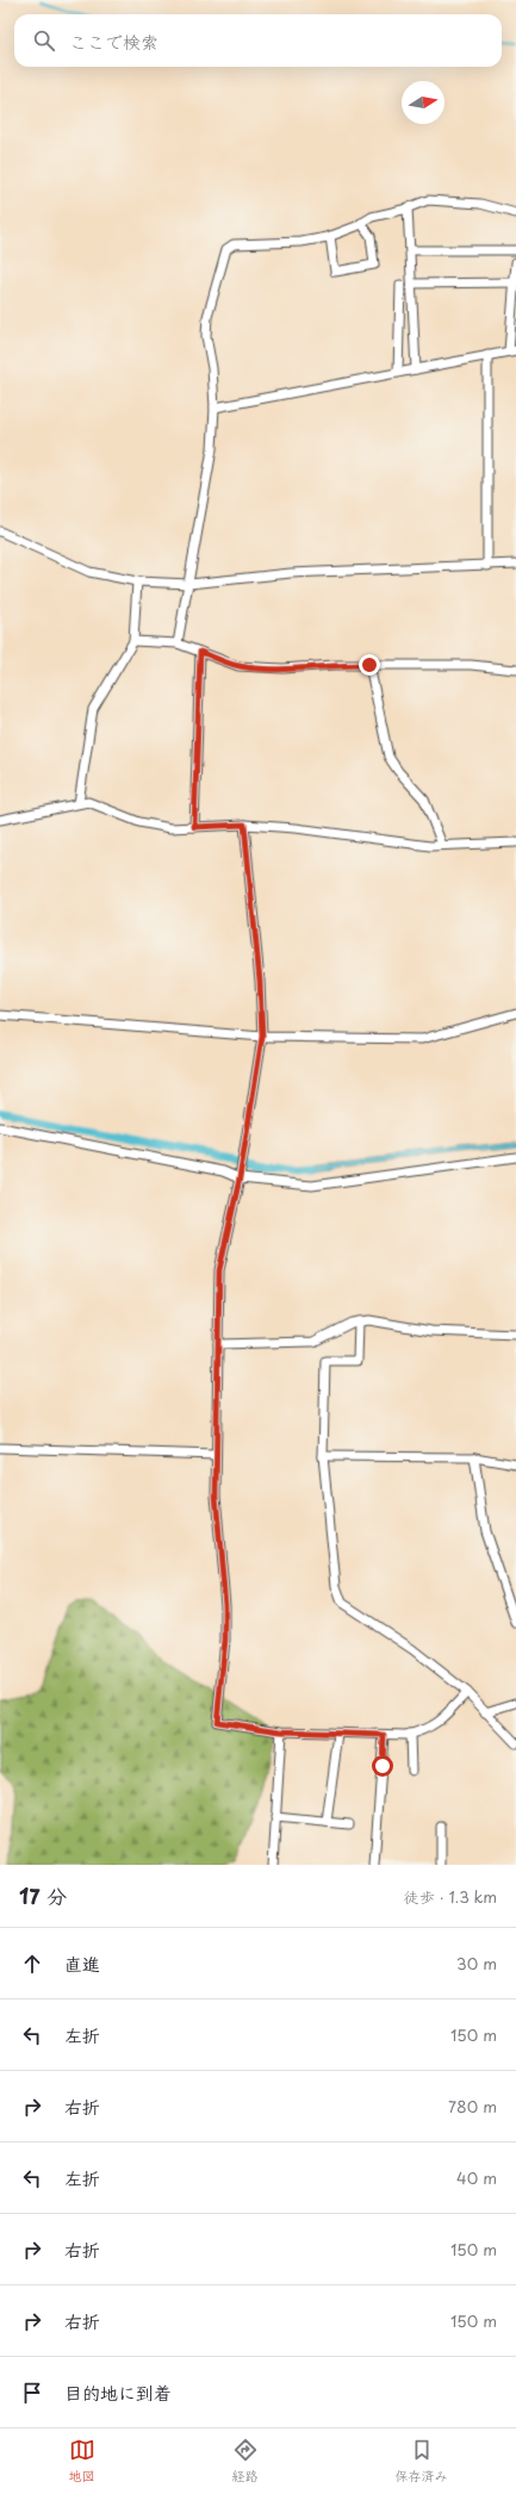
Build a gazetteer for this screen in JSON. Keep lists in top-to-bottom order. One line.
{"north":"right","page":{"search":"ここで検索","heading":["17 分","徒歩 · 1.3 km"],"list":[["直進","30 m"],["左折","150 m"],["右折","780 m"],["左折","40 m"],["右折","150 m"],["右折","150 m"],"目的地に到着"],"nav":["地図","経路","保存済み"]}}
